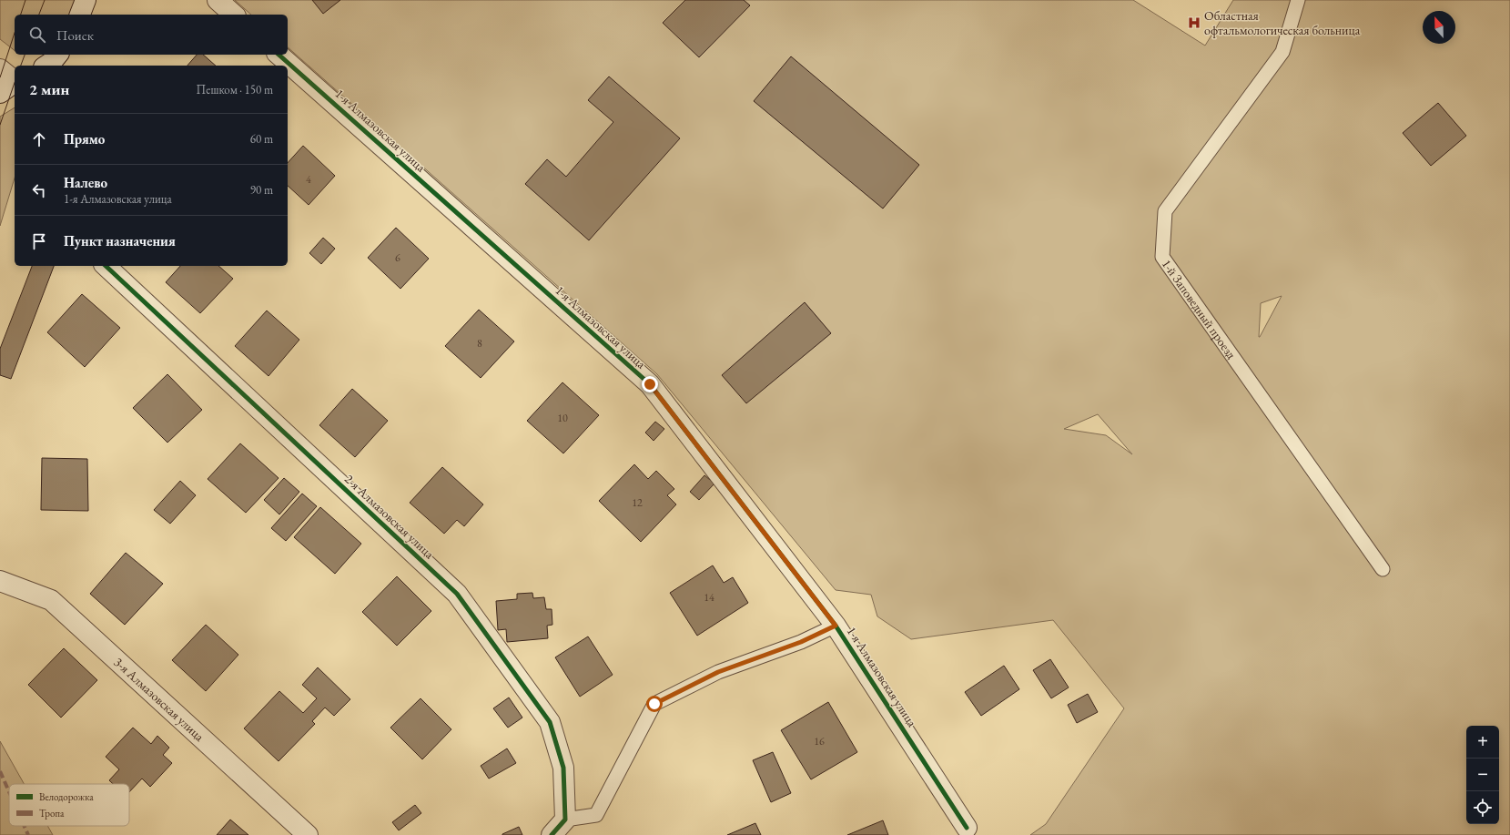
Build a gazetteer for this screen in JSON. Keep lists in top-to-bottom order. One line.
{"streets":{"street":["1-я Алмазовская улица","2-я Алмазовская улица","3-я Алмазовская улица"],"lane":["1-й Заповедный проезд"]},"places":{"hospital":["Областная офтальмологическая больница"]},"house_numbers":["4","6","8","10","12","14","16"],"legend":["Велодорожка","Тропа"],"north":"top","page":{"search":"Поиск","heading":["2 мин","Пешком · 150 m"],"list":[["Прямо","60 m"],["Налево","1-я Алмазовская улица","90 m"],"Пункт назначения"],"map_buttons":["+","−"]}}
